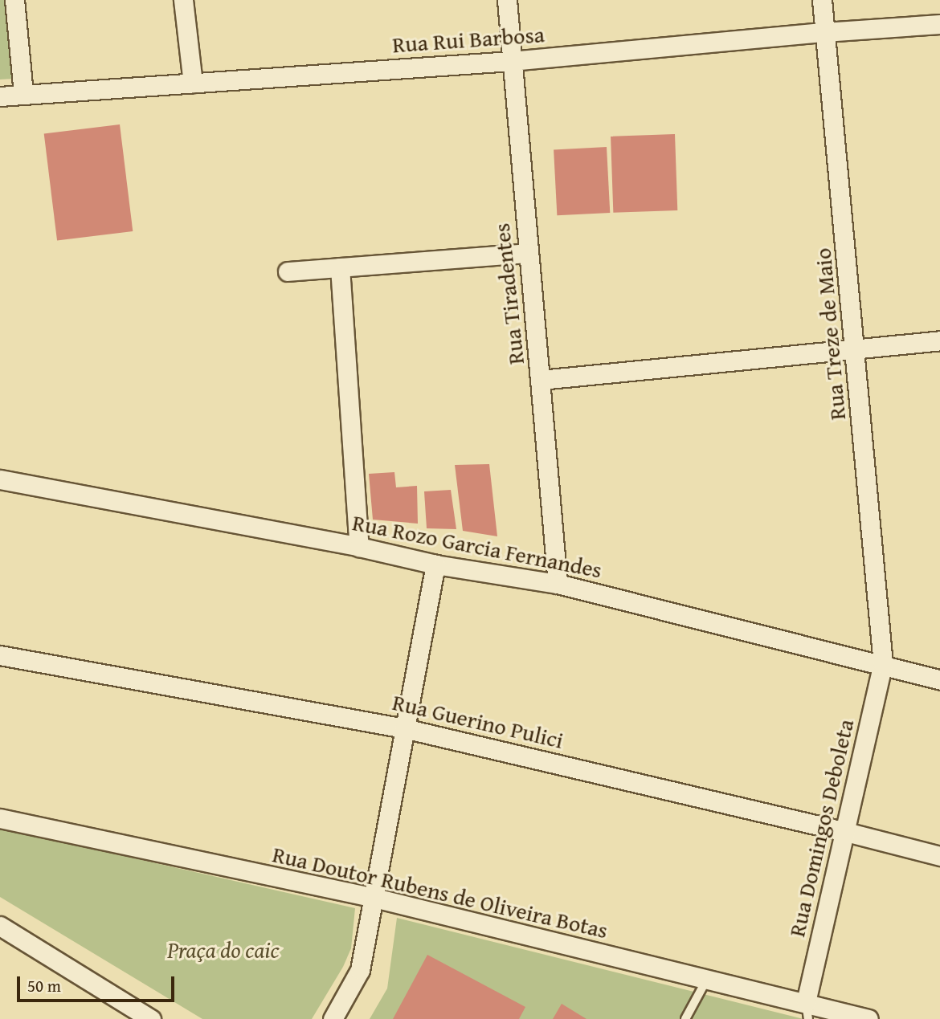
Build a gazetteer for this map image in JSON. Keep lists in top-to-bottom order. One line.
{"streets":{"street":["Rua Rui Barbosa","Rua Tiradentes","Rua Treze de Maio","Rua Rozo Garcia Fernandes","Rua Guerino Pulici","Rua Domingos Deboleta","Rua Doutor Rubens de Oliveira Botas"]},"crossings":[["Rua Rui Barbosa","Rua Tiradentes"],["Rua Rui Barbosa","Rua Treze de Maio"],["Rua Tiradentes","Rua Rozo Garcia Fernandes"],["Rua Treze de Maio","Rua Rozo Garcia Fernandes"],["Rua Treze de Maio","Rua Domingos Deboleta"],["Rua Rozo Garcia Fernandes","Rua Domingos Deboleta"],["Rua Guerino Pulici","Rua Domingos Deboleta"],["Rua Domingos Deboleta","Rua Doutor Rubens de Oliveira Botas"]],"parks":["Praça do caic"],"scale_bar":"50 m"}
